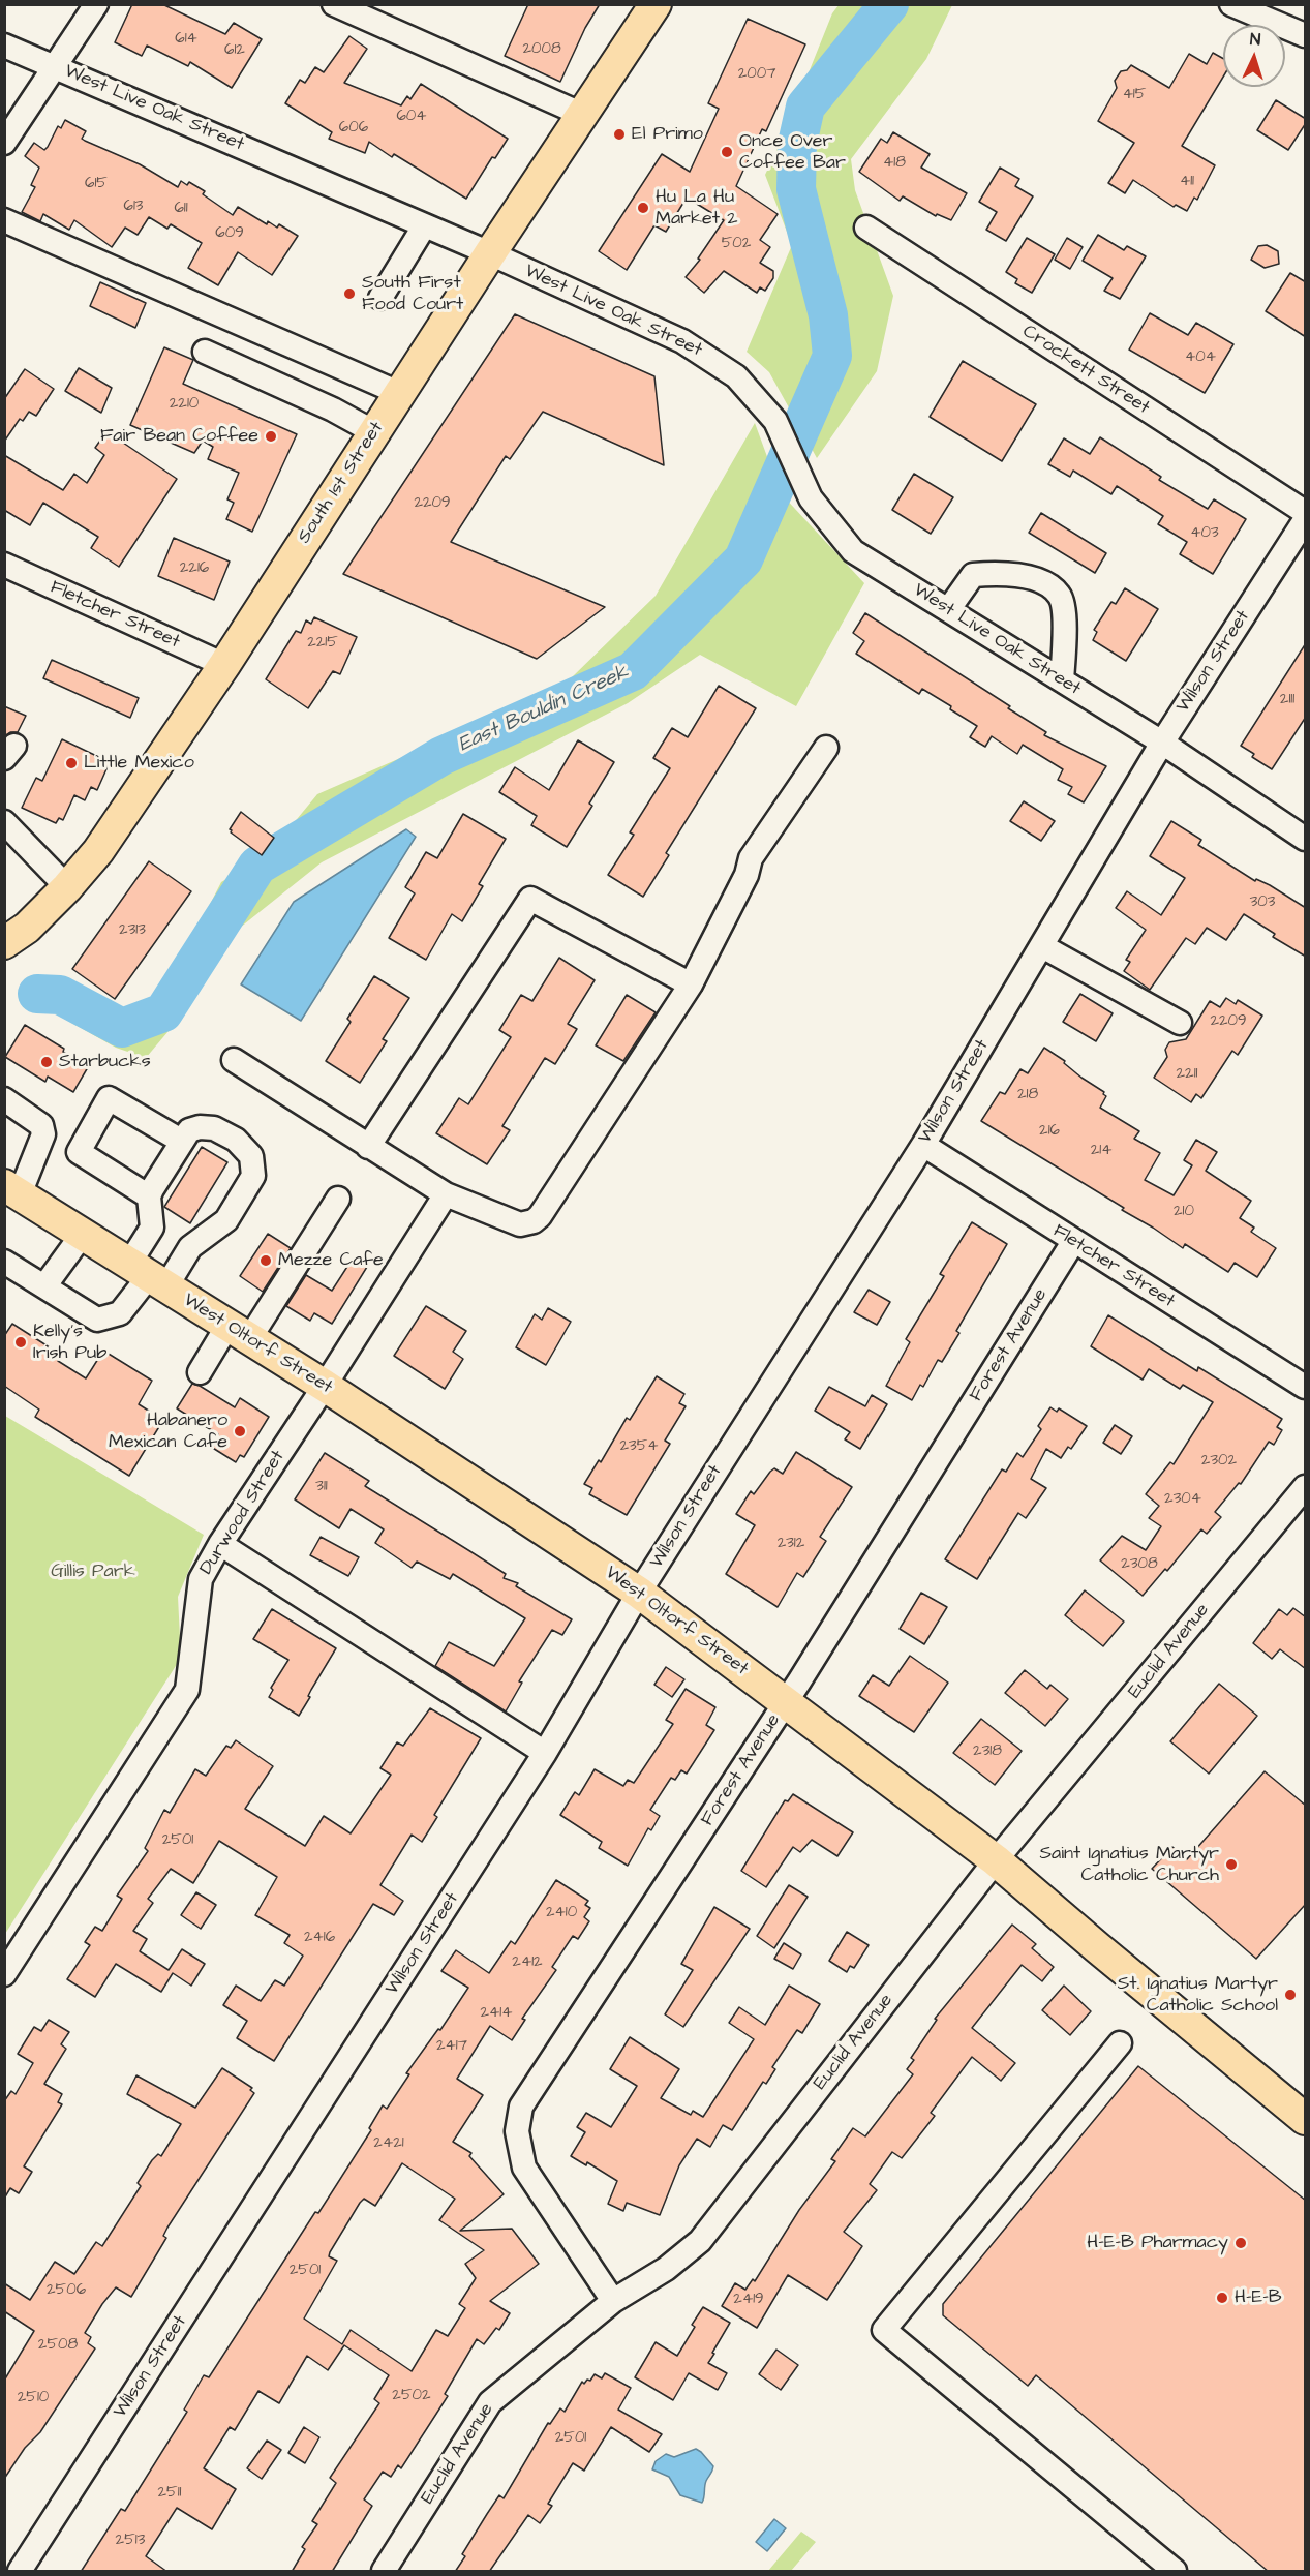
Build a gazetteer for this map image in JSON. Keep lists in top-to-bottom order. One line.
{"streets":{"main road":["South 1st Street","West Oltorf Street"],"street":["West Live Oak Street","Crockett Street","Fletcher Street","Wilson Street","Forest Avenue","Durwood Street","Euclid Avenue"]},"crossings":[["West Live Oak Street","South 1st Street"],["West Live Oak Street","Wilson Street"],["South 1st Street","Fletcher Street"],["Fletcher Street","Wilson Street"],["Fletcher Street","Forest Avenue"],["Wilson Street","West Oltorf Street"],["West Oltorf Street","Forest Avenue"],["West Oltorf Street","Durwood Street"],["West Oltorf Street","Euclid Avenue"],["Forest Avenue","Euclid Avenue"]],"water":["East Bouldin Creek"],"parks":["Gillis Park"],"places":["El Primo","Once Over Coffee Bar","Hu La Hu Market 2","South First Food Court","Fair Bean Coffee","Little Mexico","Starbucks","Mezze Cafe","Kelly's Irish Pub","Habanero Mexican Cafe","Saint Ignatius Martyr Catholic Church","St. Ignatius Martyr Catholic School","H-E-B Pharmacy","H-E-B"],"house_numbers":["614","2008","612","2007","415","604","606","418","411","615","613","611","609","502","404","2210","2209","403","2216","2215","2111","303","2313","2209","2211","218","216","214","210","2354","2302","311","2304","2312","2308","2318","2501","2410","2416","2412","2414","2417","2421","2501","2506","2419","2508","2502","2510","2501","2511","2513"],"north":"top"}
